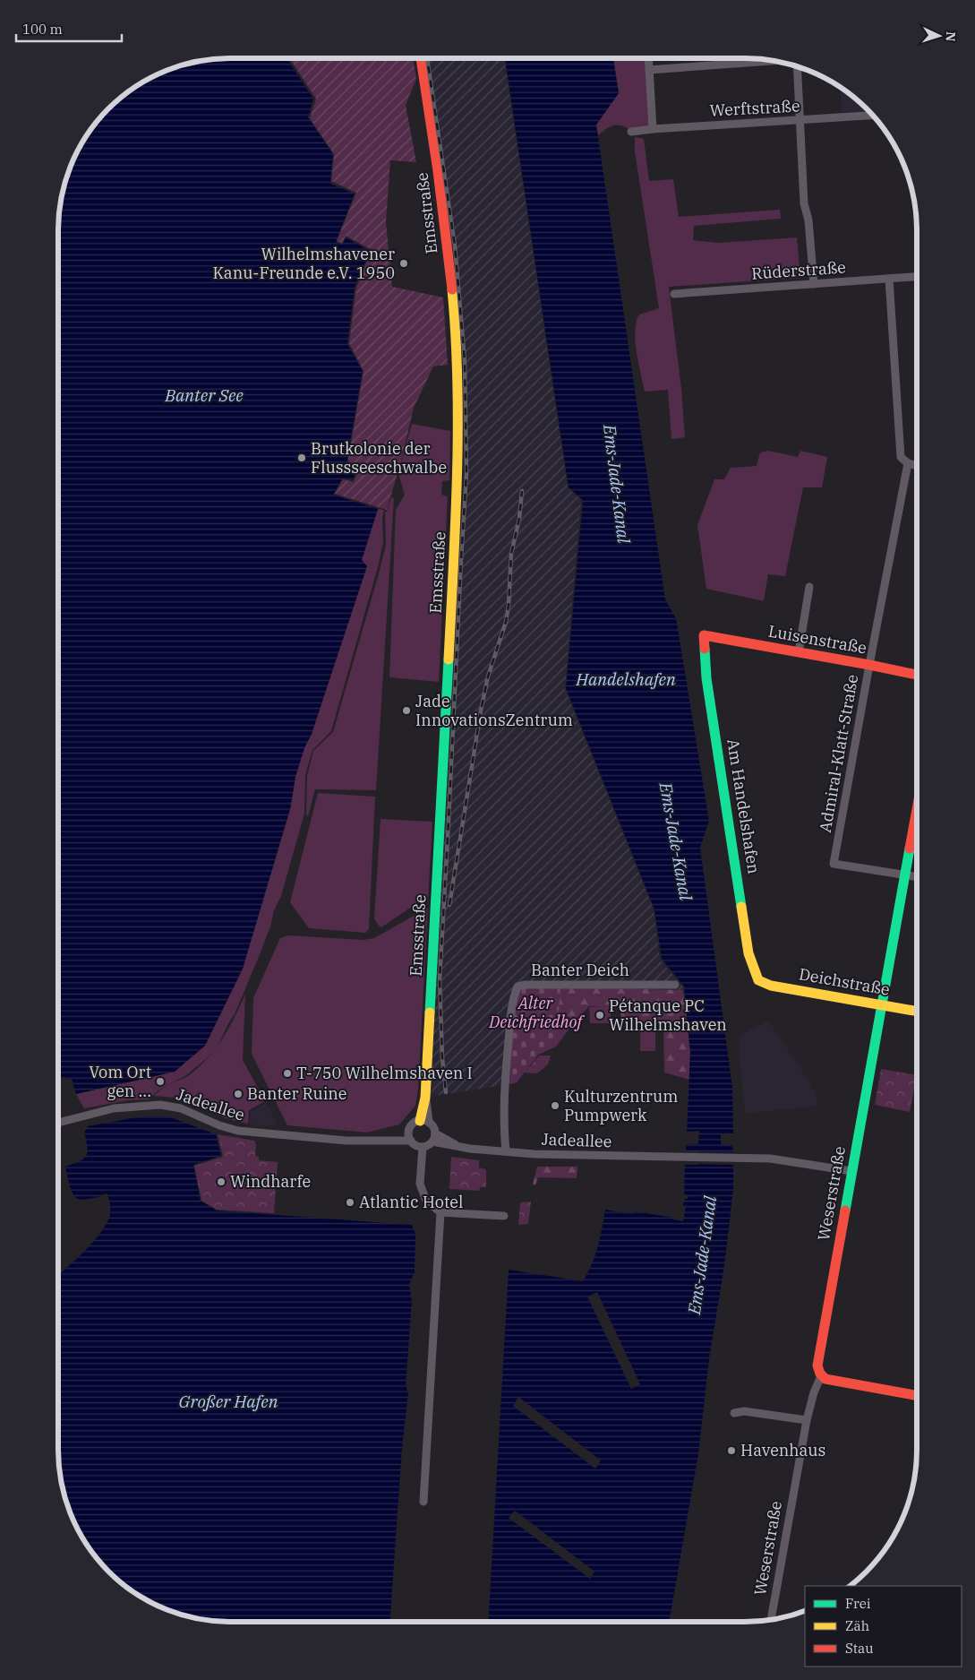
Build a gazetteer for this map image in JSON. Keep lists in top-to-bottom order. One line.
{"streets":{"street":["Werftstraße","Emsstraße","Rüderstraße","Luisenstraße","Admiral-Klatt-Straße","Am Handelshafen","Banter Deich","Deichstraße","Jadeallee","Weserstraße"]},"crossings":[["Emsstraße","Jadeallee"],["Luisenstraße","Admiral-Klatt-Straße"],["Luisenstraße","Am Handelshafen"],["Admiral-Klatt-Straße","Weserstraße"],["Am Handelshafen","Deichstraße"],["Banter Deich","Jadeallee"],["Deichstraße","Weserstraße"],["Jadeallee","Weserstraße"]],"water":["Banter See","Ems-Jade-Kanal","Handelshafen","Großer Hafen"],"parks":["Alter Deichfriedhof"],"places":["Wilhelmshavener Kanu-Freunde e.V. 1950","Brutkolonie der Flussseeschwalbe","Jade InnovationsZentrum","Pétanque PC Wilhelmshaven","T-750 Wilhelmshaven I","Vom Ort gen ...","Banter Ruine","Kulturzentrum Pumpwerk","Windharfe","Atlantic Hotel","Havenhaus"],"legend":["Frei","Zäh","Stau"],"scale_bar":"100 m","north":"right"}
